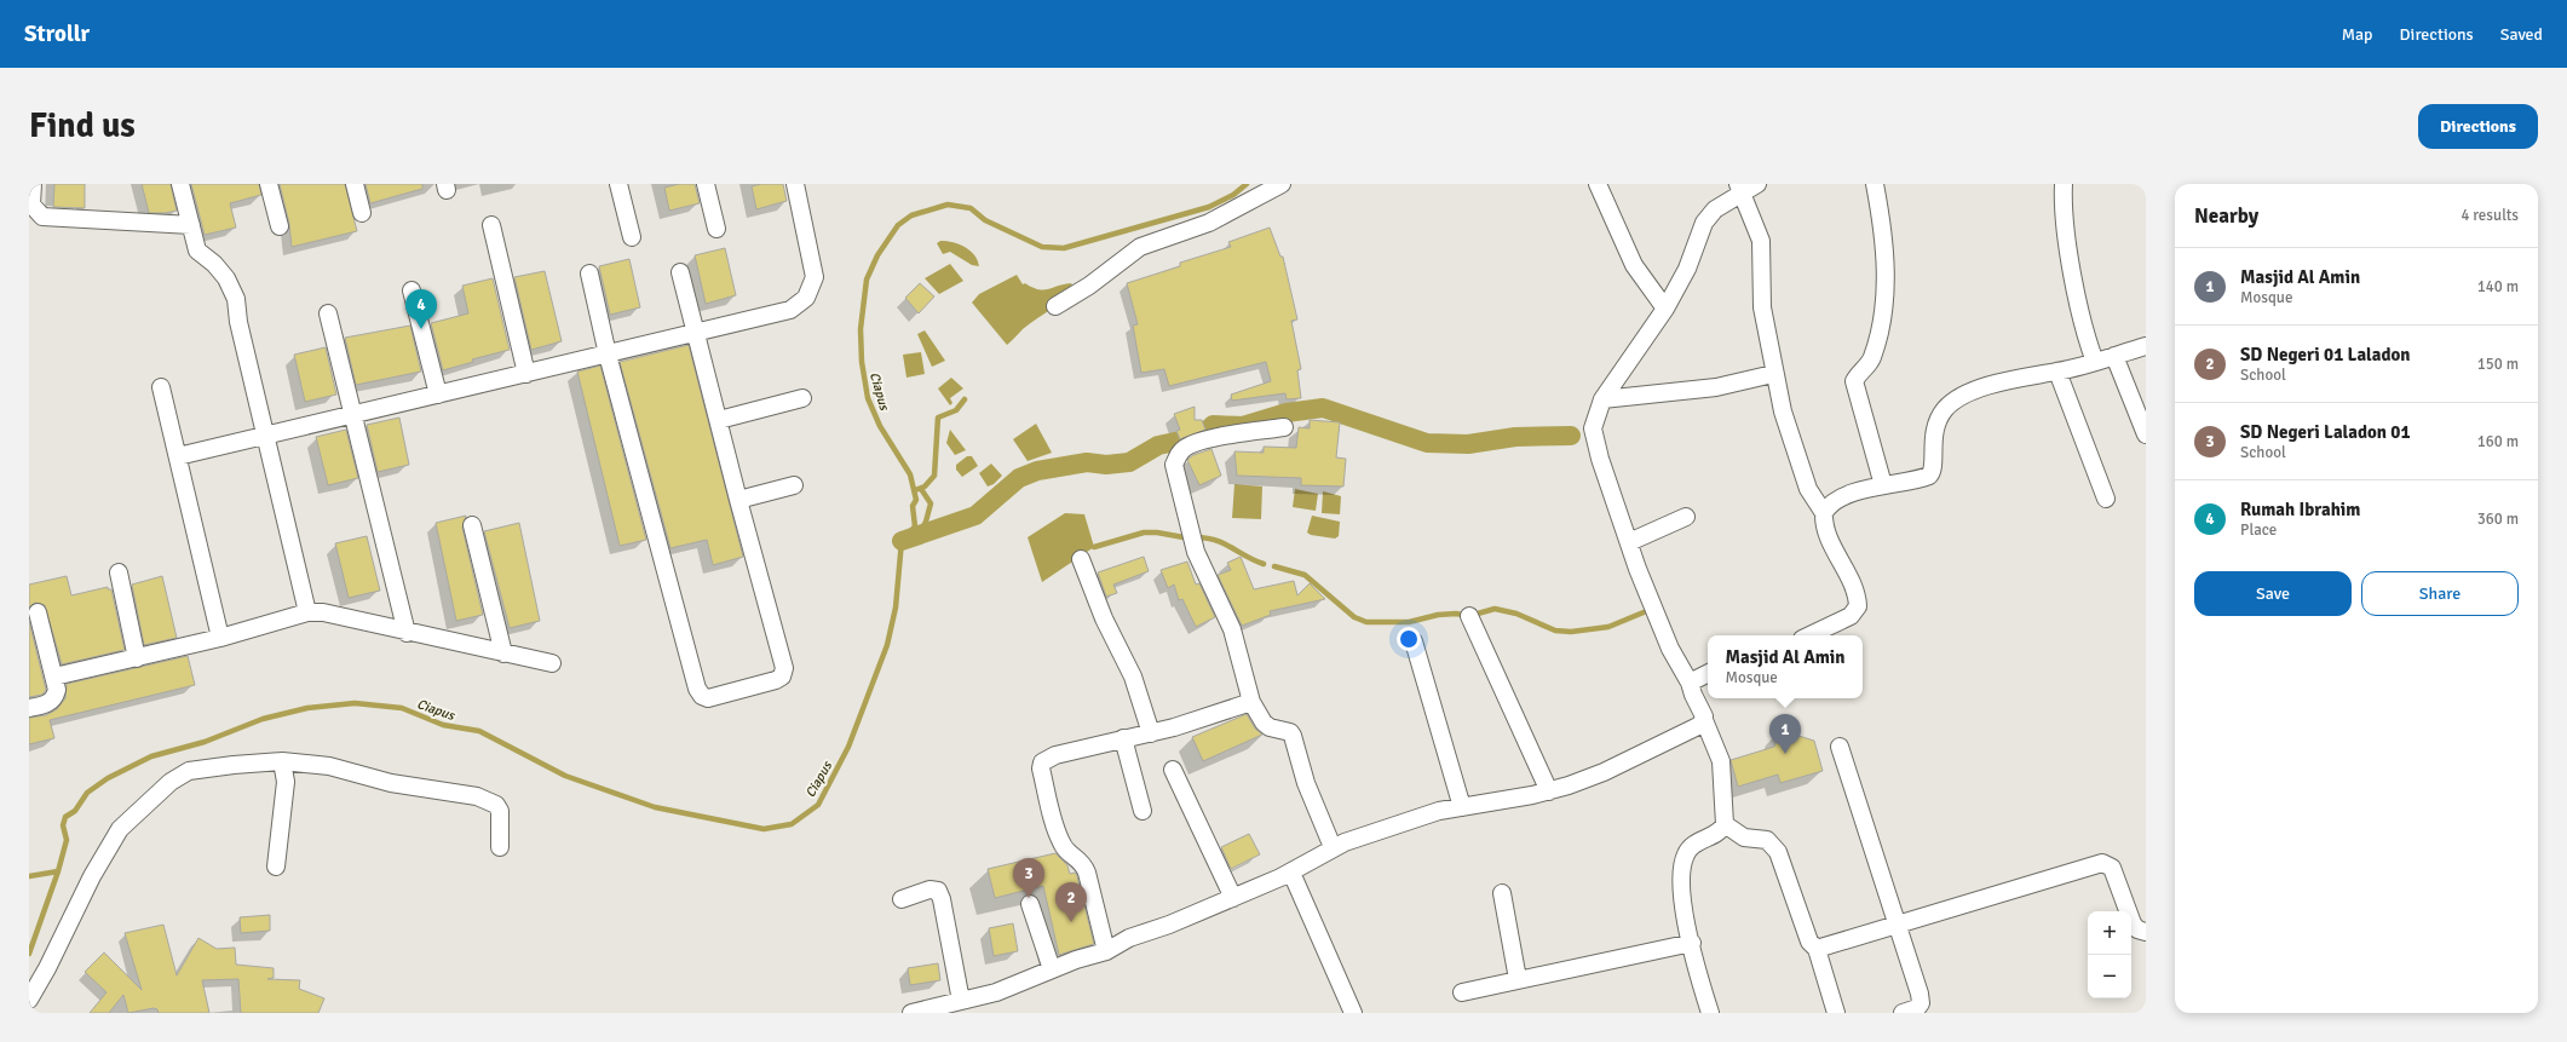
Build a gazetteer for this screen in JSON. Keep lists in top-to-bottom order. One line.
{"water":["Ciapus"],"page":{"header":"Strollr","nav":["Map","Directions","Saved"],"buttons":["Directions",["Save","Share"]],"title":"Find us","heading":["Nearby","4 results"],"list":[{"mark":"1","name":"Masjid Al Amin","note":"Mosque","value":"140 m"},{"mark":"2","name":"SD Negeri 01 Laladon","note":"School","value":"150 m"},{"mark":"3","name":"SD Negeri Laladon 01","note":"School","value":"160 m"},{"mark":"4","name":"Rumah Ibrahim","note":"Place","value":"360 m"}],"pins":["4","1","3","2"],"popup":["Masjid Al Amin","Mosque"],"map_buttons":["+","−"]}}
